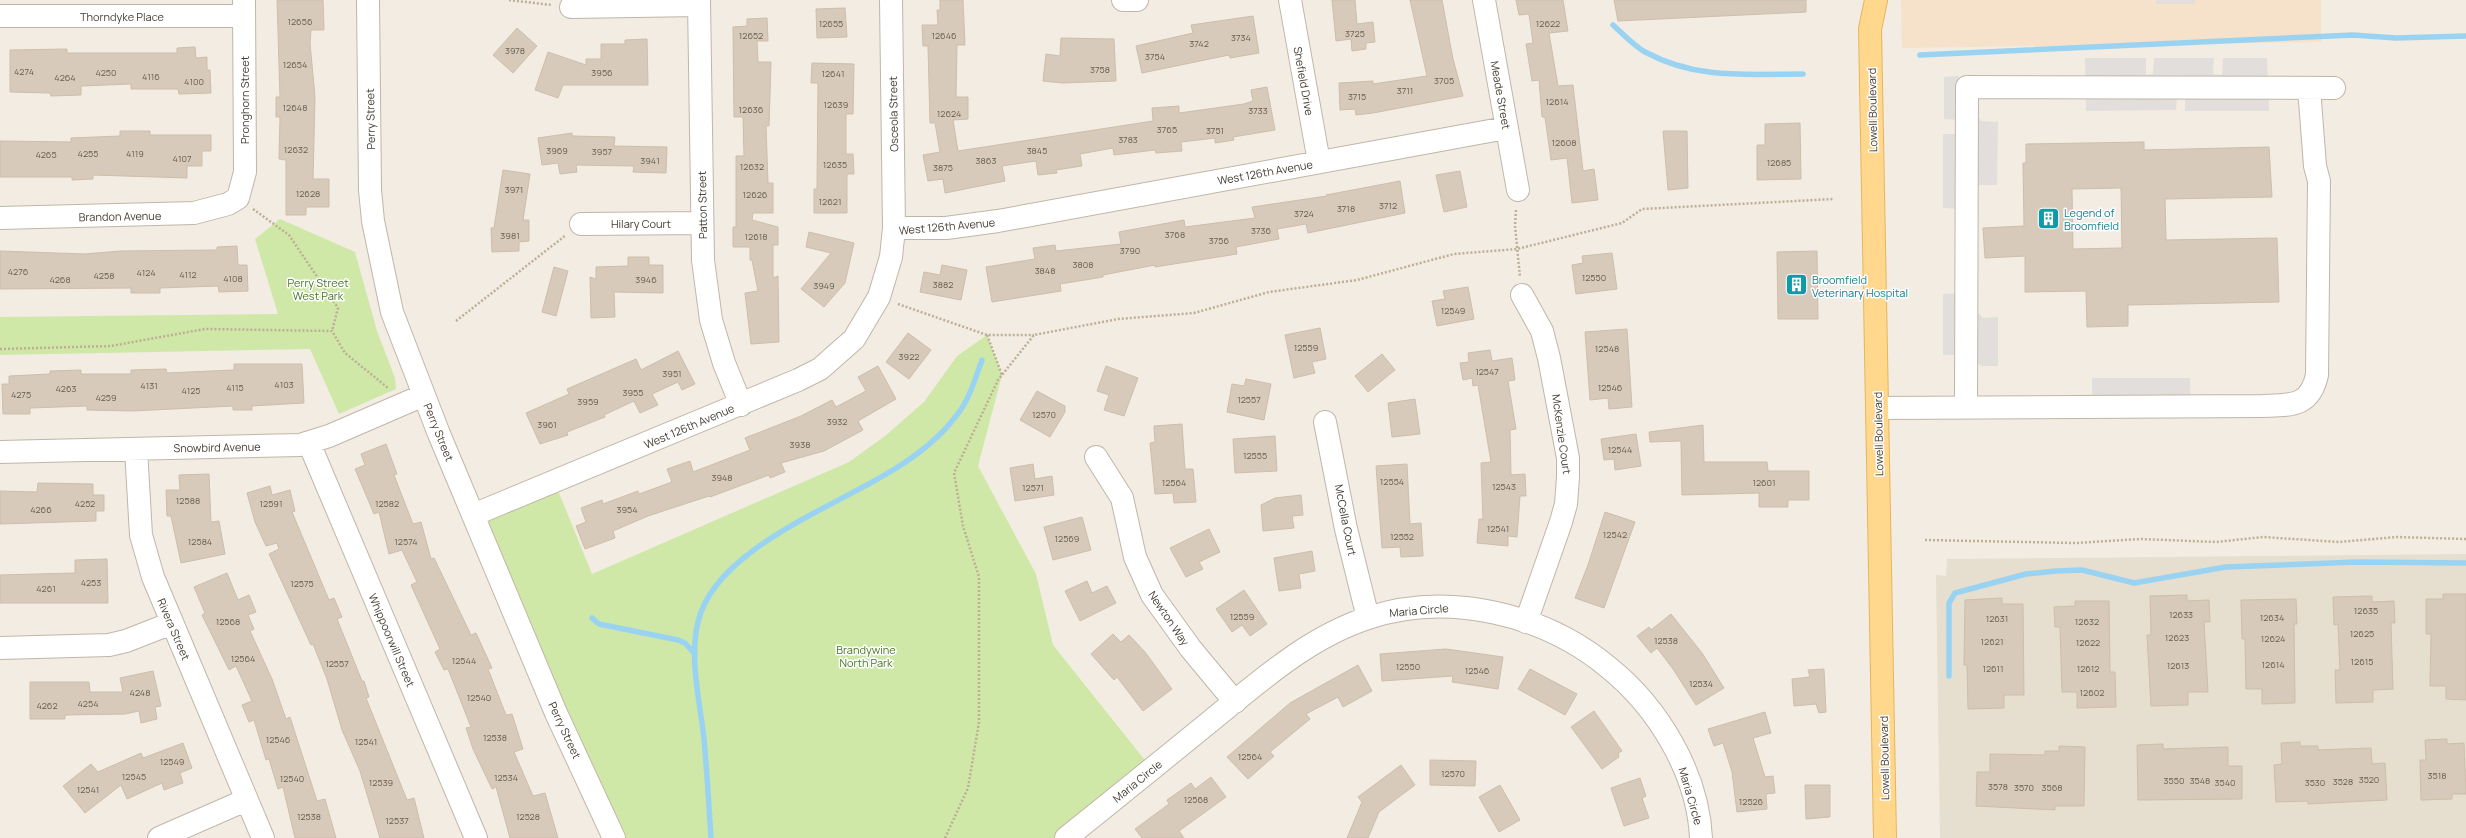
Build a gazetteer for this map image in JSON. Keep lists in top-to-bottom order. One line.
{"streets":{"main road":["Lowell Boulevard"],"street":["Thorndyke Place","Shefield Drive","Meade Street","Pronghorn Street","Osceola Street","Perry Street","West 126th Avenue","Patton Street","Brandon Avenue","Hilary Court","McKenzie Court","Snowbird Avenue","McCella Court","Maria Circle","Newton Way","Rivera Street","Whippoorwill Street"]},"crossings":[["Thorndyke Place","Pronghorn Street"],["Shefield Drive","West 126th Avenue"],["Meade Street","West 126th Avenue"],["Pronghorn Street","Brandon Avenue"],["Osceola Street","West 126th Avenue"],["Perry Street","West 126th Avenue"],["Perry Street","Snowbird Avenue"],["West 126th Avenue","Patton Street"],["Patton Street","Hilary Court"],["McKenzie Court","Maria Circle"],["Snowbird Avenue","Rivera Street"],["Snowbird Avenue","Whippoorwill Street"],["McCella Court","Maria Circle"],["Maria Circle","Newton Way"]],"parks":["Perry Street West Park","Brandywine North Park"],"places":{"building":["Legend of Broomfield","Broomfield Veterinary Hospital"]},"house_numbers":["12656","12655","12622","3725","12652","12646","3734","3742","3978","3754","12654","3758","4274","4250","3956","12641","4116","4264","3705","4100","3711","3715","12614","12639","12648","12636","3733","12624","3765","3751","3783","12608","12632","3969","3845","3957","4255","4119","4265","4107","3941","3863","12685","12635","12632","3875","3971","12628","12626","12621","3712","3718","3724","3736","3768","3981","12618","3756","3790","3808","3848","4276","4124","4112","4258","12550","4108","4268","3946","3882","3949","12549","12559","12548","3922","12547","3951","4103","4131","4115","12546","4263","4125","3955","4275","4259","12557","3959","12570","3932","3961","3938","12544","12555","3948","12554","12564","12601","12543","12571","12588","4252","12591","12582","4266","3954","12541","12542","12552","12569","12584","12574","4253","12575","4261","12635","12633","12559","12634","12631","12568","12632","12625","12623","12624","12538","12621","12622","12564","12544","12615","12557","12614","12613","12550","12611","12612","12546","12534","4248","12602","12540","4254","4262","12538","12546","12541","12564","12549","12570","3518","12545","12534","12540","3520","3550","3548","3528","12539","3540","3530","3578","3570","3568","12541","12568","12526","12538","12528","12537"]}
